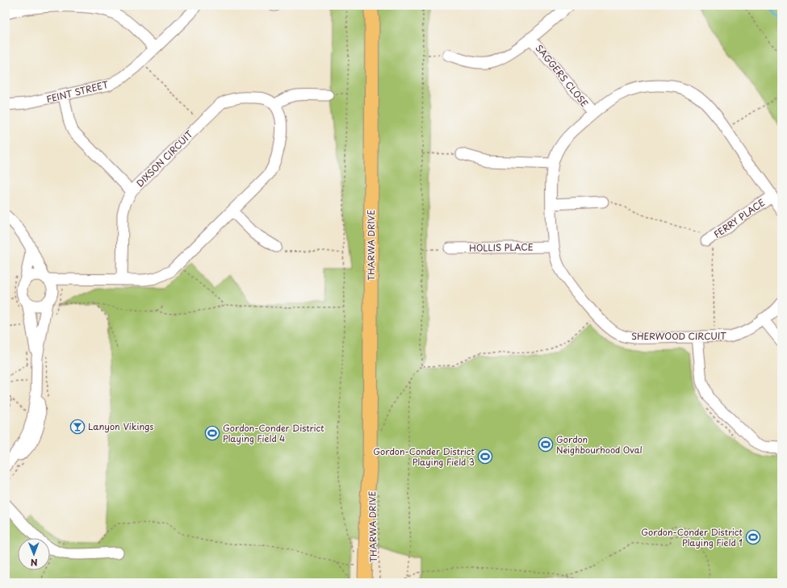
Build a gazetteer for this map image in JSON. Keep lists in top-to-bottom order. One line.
{"streets":{"main road":["THARWA DRIVE"],"street":["SAGGERS CLOSE","FEINT STREET","DIXSON CIRCUIT","FERRY PLACE","HOLLIS PLACE","SHERWOOD CIRCUIT"]},"crossings":[["SAGGERS CLOSE","SHERWOOD CIRCUIT"],["FERRY PLACE","SHERWOOD CIRCUIT"],["HOLLIS PLACE","SHERWOOD CIRCUIT"]],"places":{"bar":["Lanyon Vikings"],"sports":["Gordon-Conder District Playing Field 4","Gordon Neighbourhood Oval","Gordon-Conder District Playing Field 3","Gordon-Conder District Playing Field 1"]},"north":"bottom"}
